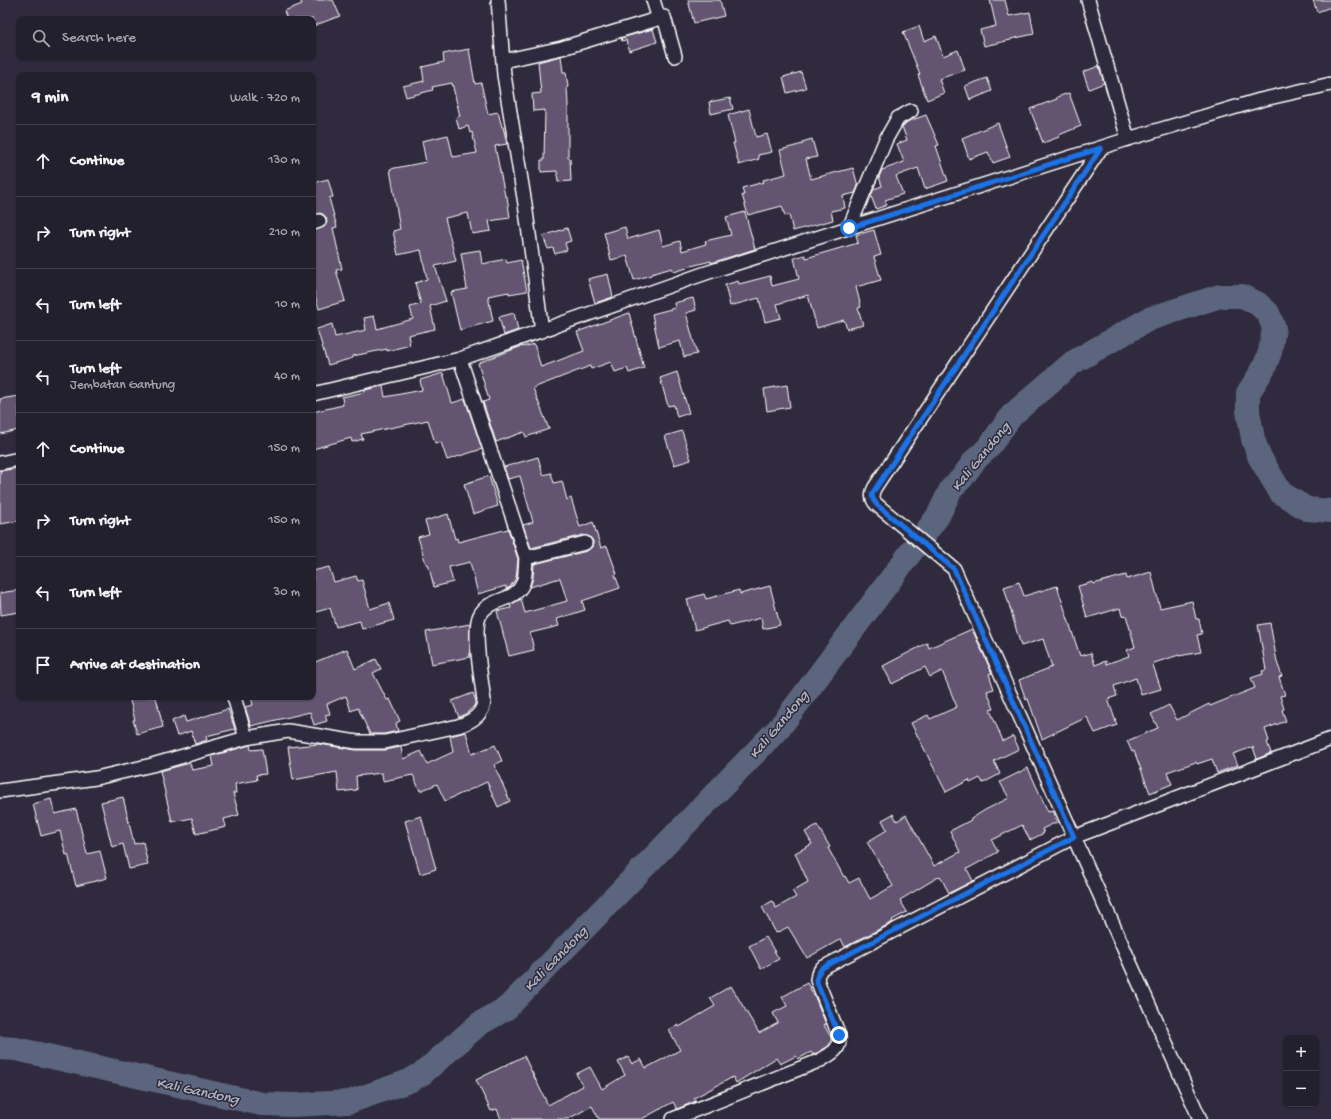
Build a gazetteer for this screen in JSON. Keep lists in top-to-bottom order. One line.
{"water":["Kali Gandong"],"page":{"search":"Search here","heading":["9 min","Walk · 720 m"],"list":[["Continue","130 m"],["Turn right","210 m"],["Turn left","10 m"],["Turn left","Jembatan Gantung","40 m"],["Continue","150 m"],["Turn right","150 m"],["Turn left","30 m"],"Arrive at destination"],"map_buttons":["+","−"]}}
